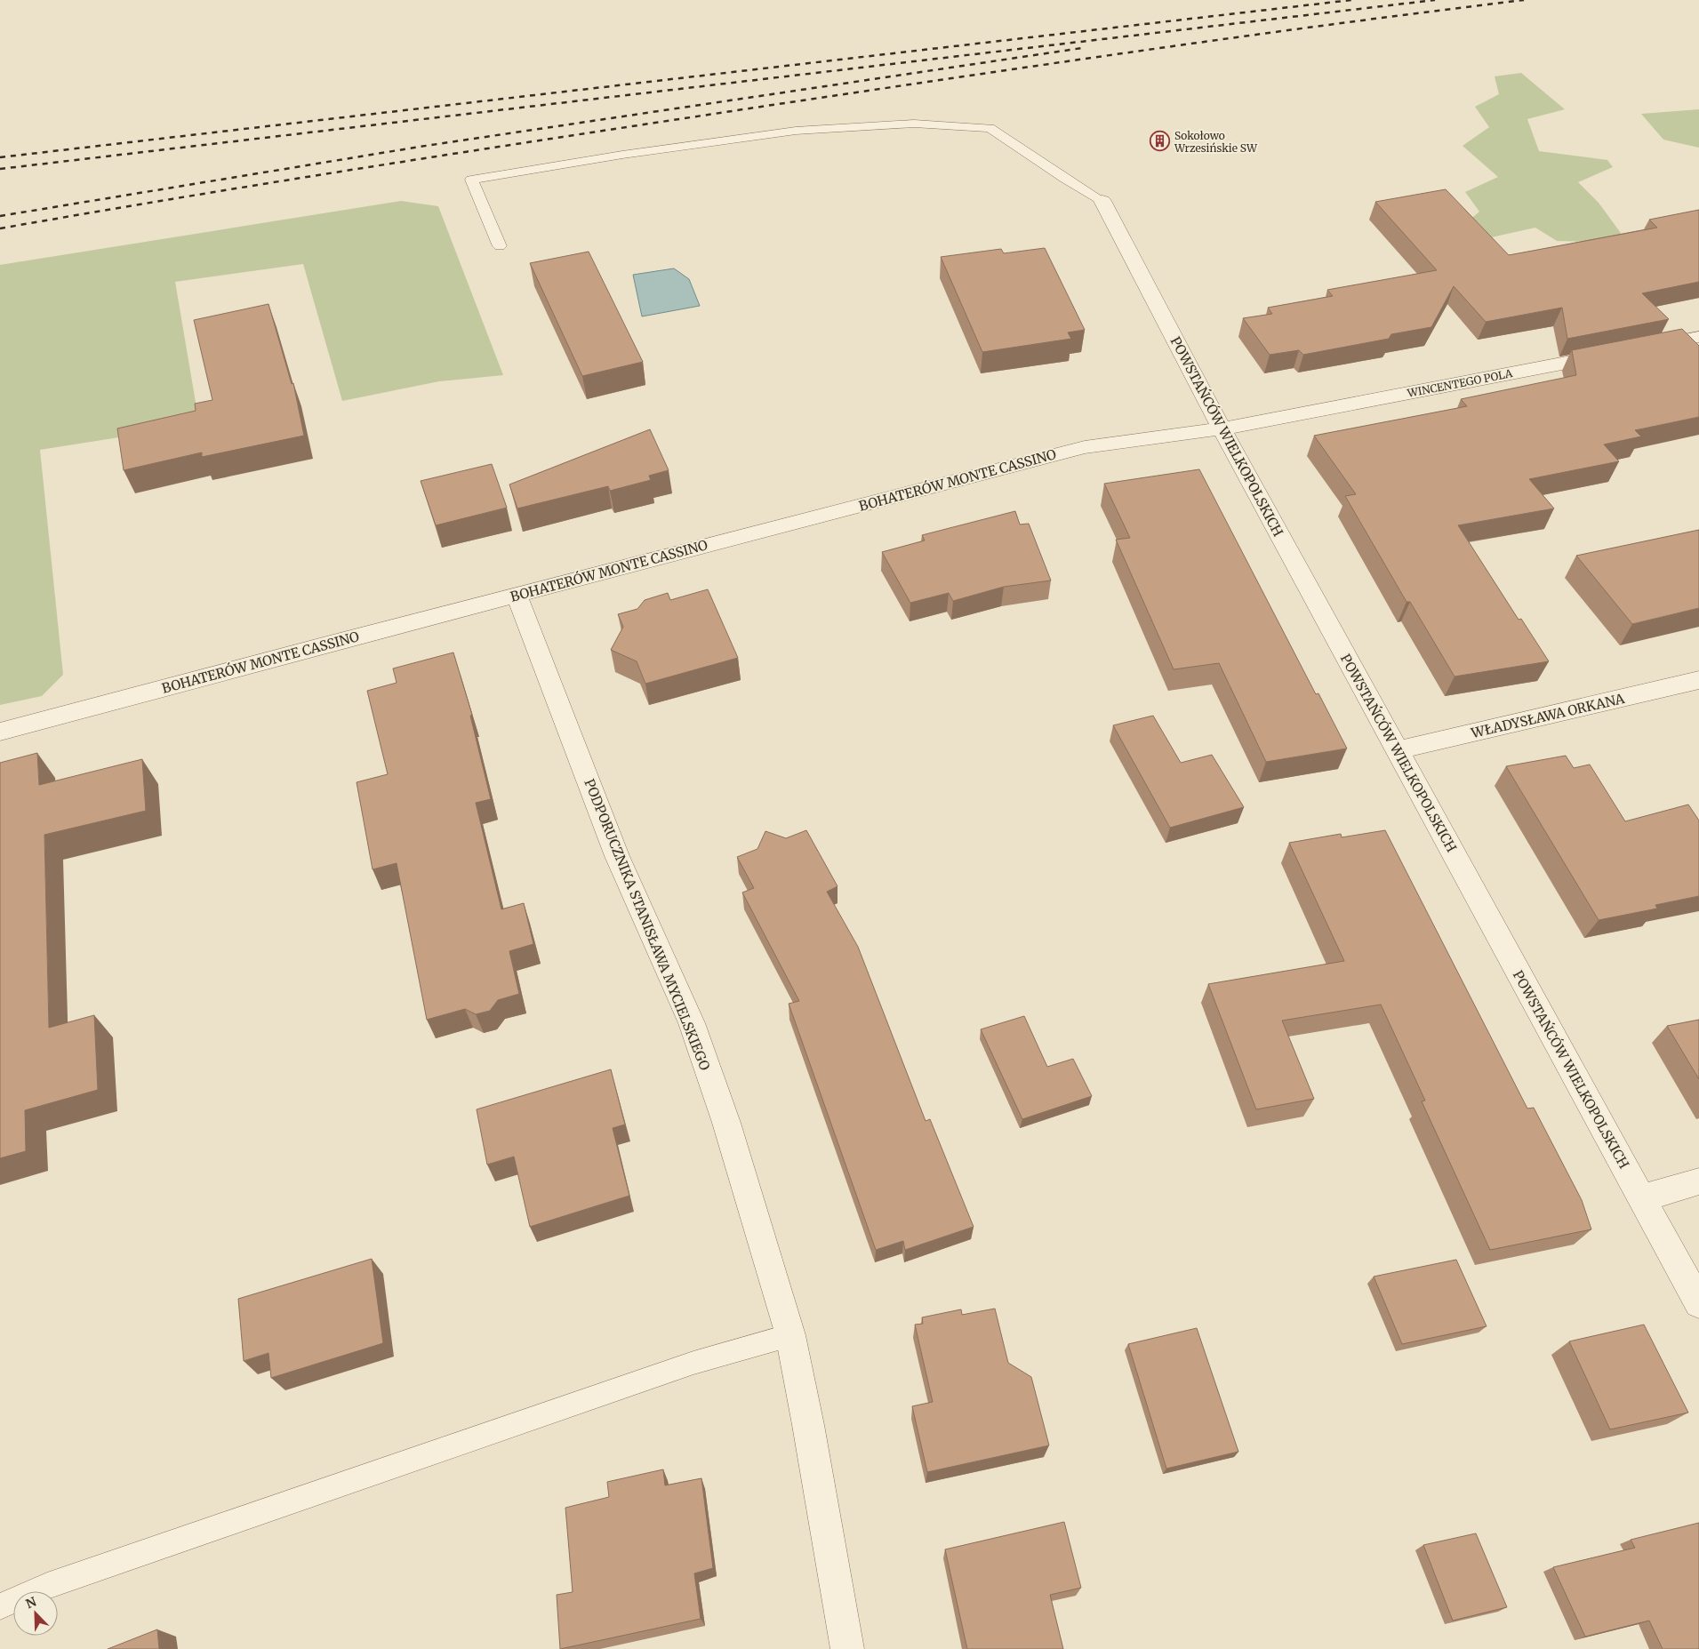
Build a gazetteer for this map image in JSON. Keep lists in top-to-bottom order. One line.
{"streets":{"street":["WINCENTEGO POLA","POWSTAŃCÓW WIELKOPOLSKICH","BOHATERÓW MONTE CASSINO","WŁADYSŁAWA ORKANA","PODPORUCZNIKA STANISŁAWA MYCIELSKIEGO"]},"crossings":[["WINCENTEGO POLA","POWSTAŃCÓW WIELKOPOLSKICH"],["WINCENTEGO POLA","BOHATERÓW MONTE CASSINO"],["POWSTAŃCÓW WIELKOPOLSKICH","BOHATERÓW MONTE CASSINO"],["POWSTAŃCÓW WIELKOPOLSKICH","WŁADYSŁAWA ORKANA"],["BOHATERÓW MONTE CASSINO","PODPORUCZNIKA STANISŁAWA MYCIELSKIEGO"]],"places":{"building":["Sokołowo Wrzesińskie SW"]},"north":"top left"}
